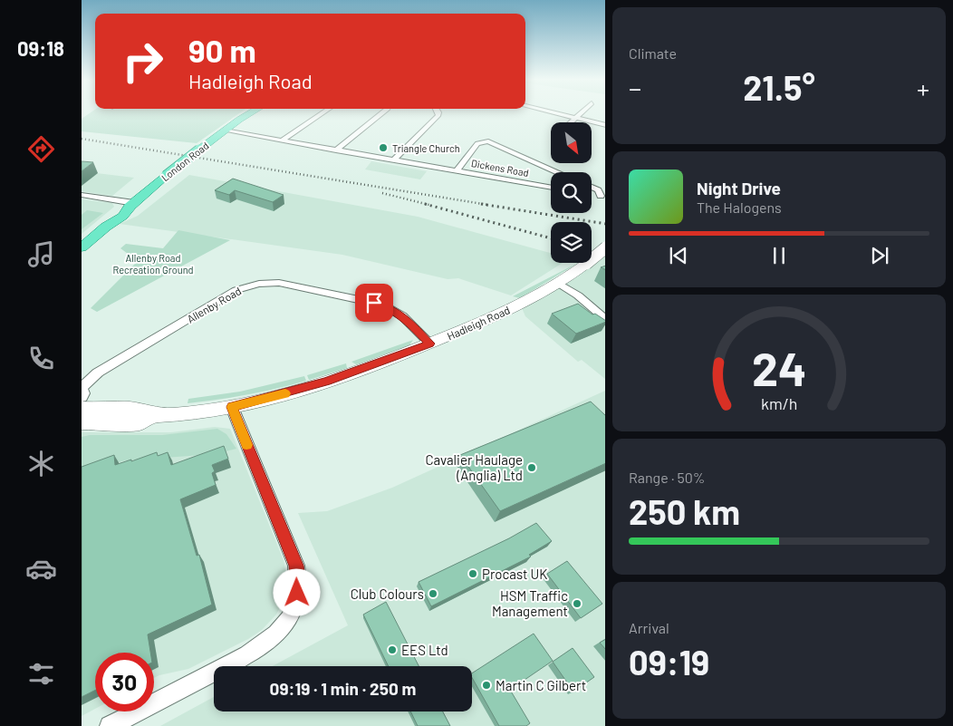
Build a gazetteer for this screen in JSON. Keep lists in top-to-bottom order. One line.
{"streets":{"main road":["London Road"],"street":["Dickens Road","Allenby Road","Hadleigh Road"]},"crossings":[["London Road","Dickens Road"],["Allenby Road","Hadleigh Road"]],"parks":["Allenby Road Recreation Ground"],"places":["Triangle Church","Cavalier Haulage (Anglia) Ltd","Procast UK","Club Colours","HSM Traffic Management","EES Ltd","Martin C Gilbert"],"north":"bottom right","page":{"tabs":"09:18","tile":["Climate",["Range · 50%","250 km"],["Arrival","09:19"]],"turn":["90 m","Hadleigh Road"],"heat":["−","21.5°","+"],"song":["Night Drive","The Halogens"],"limit":"30","trip":"09:19 · 1 min · 250 m","gauge":["24","km/h"]}}
